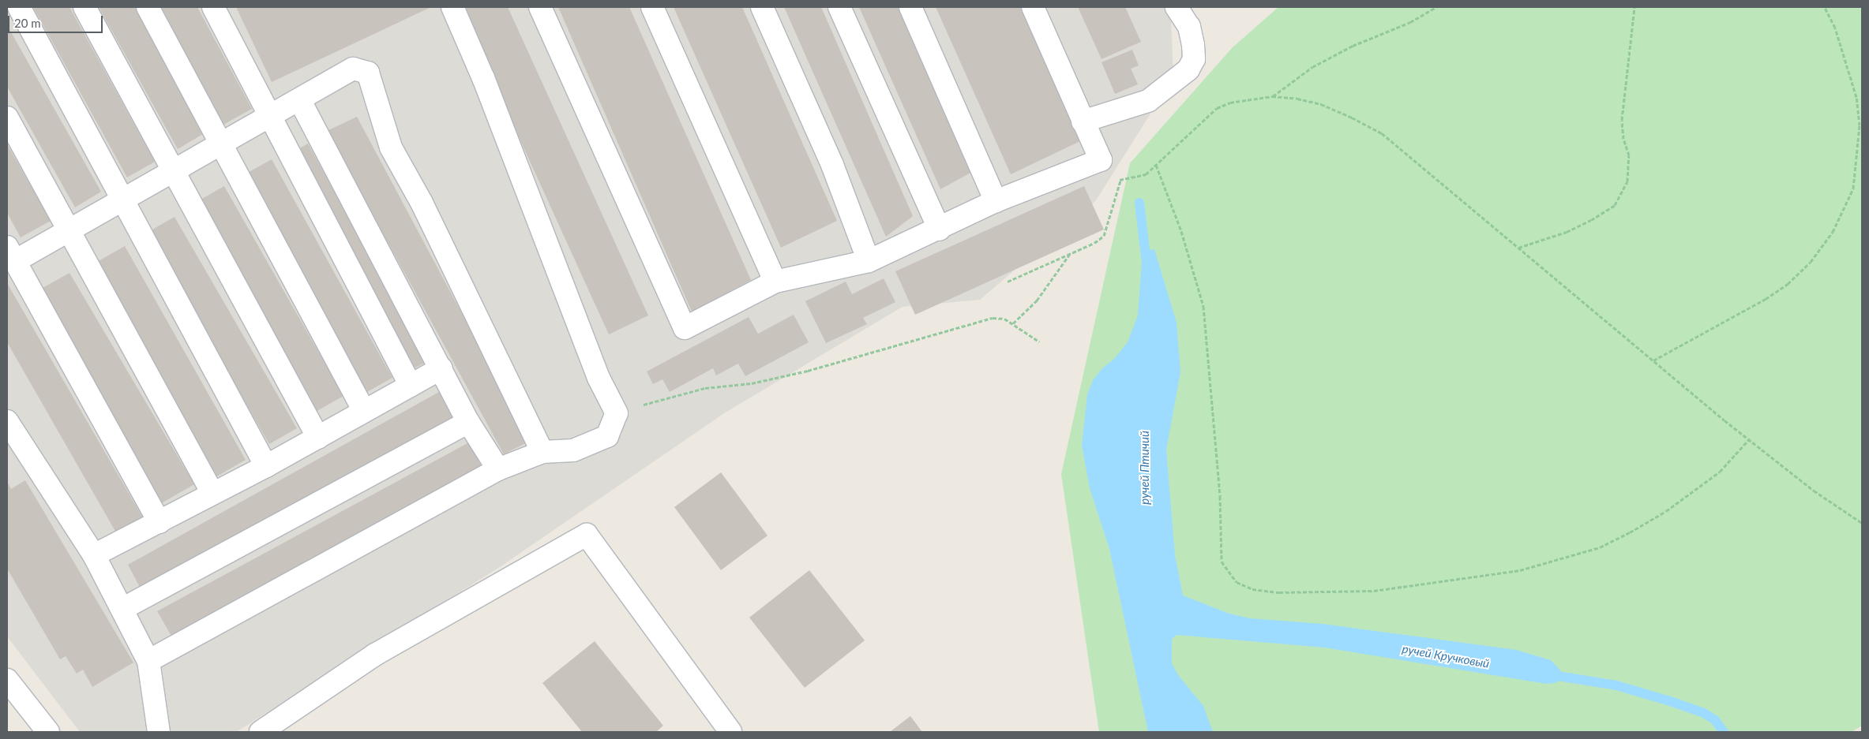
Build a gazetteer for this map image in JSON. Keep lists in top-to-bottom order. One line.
{"water":["ручей Птичий","ручей Кручковый"],"scale_bar":"20 m"}
